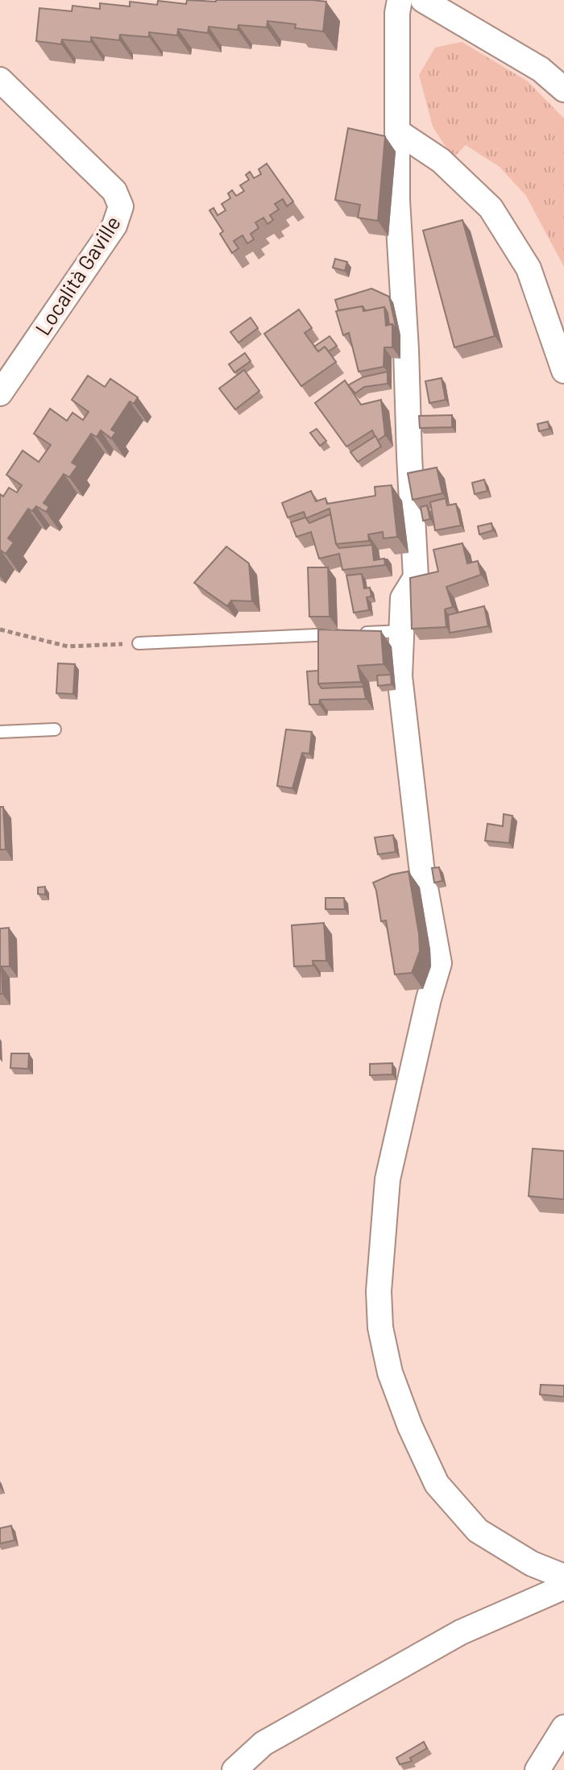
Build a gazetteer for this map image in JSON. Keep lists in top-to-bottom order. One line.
{"streets":{"street":["Località Gaville"]}}
